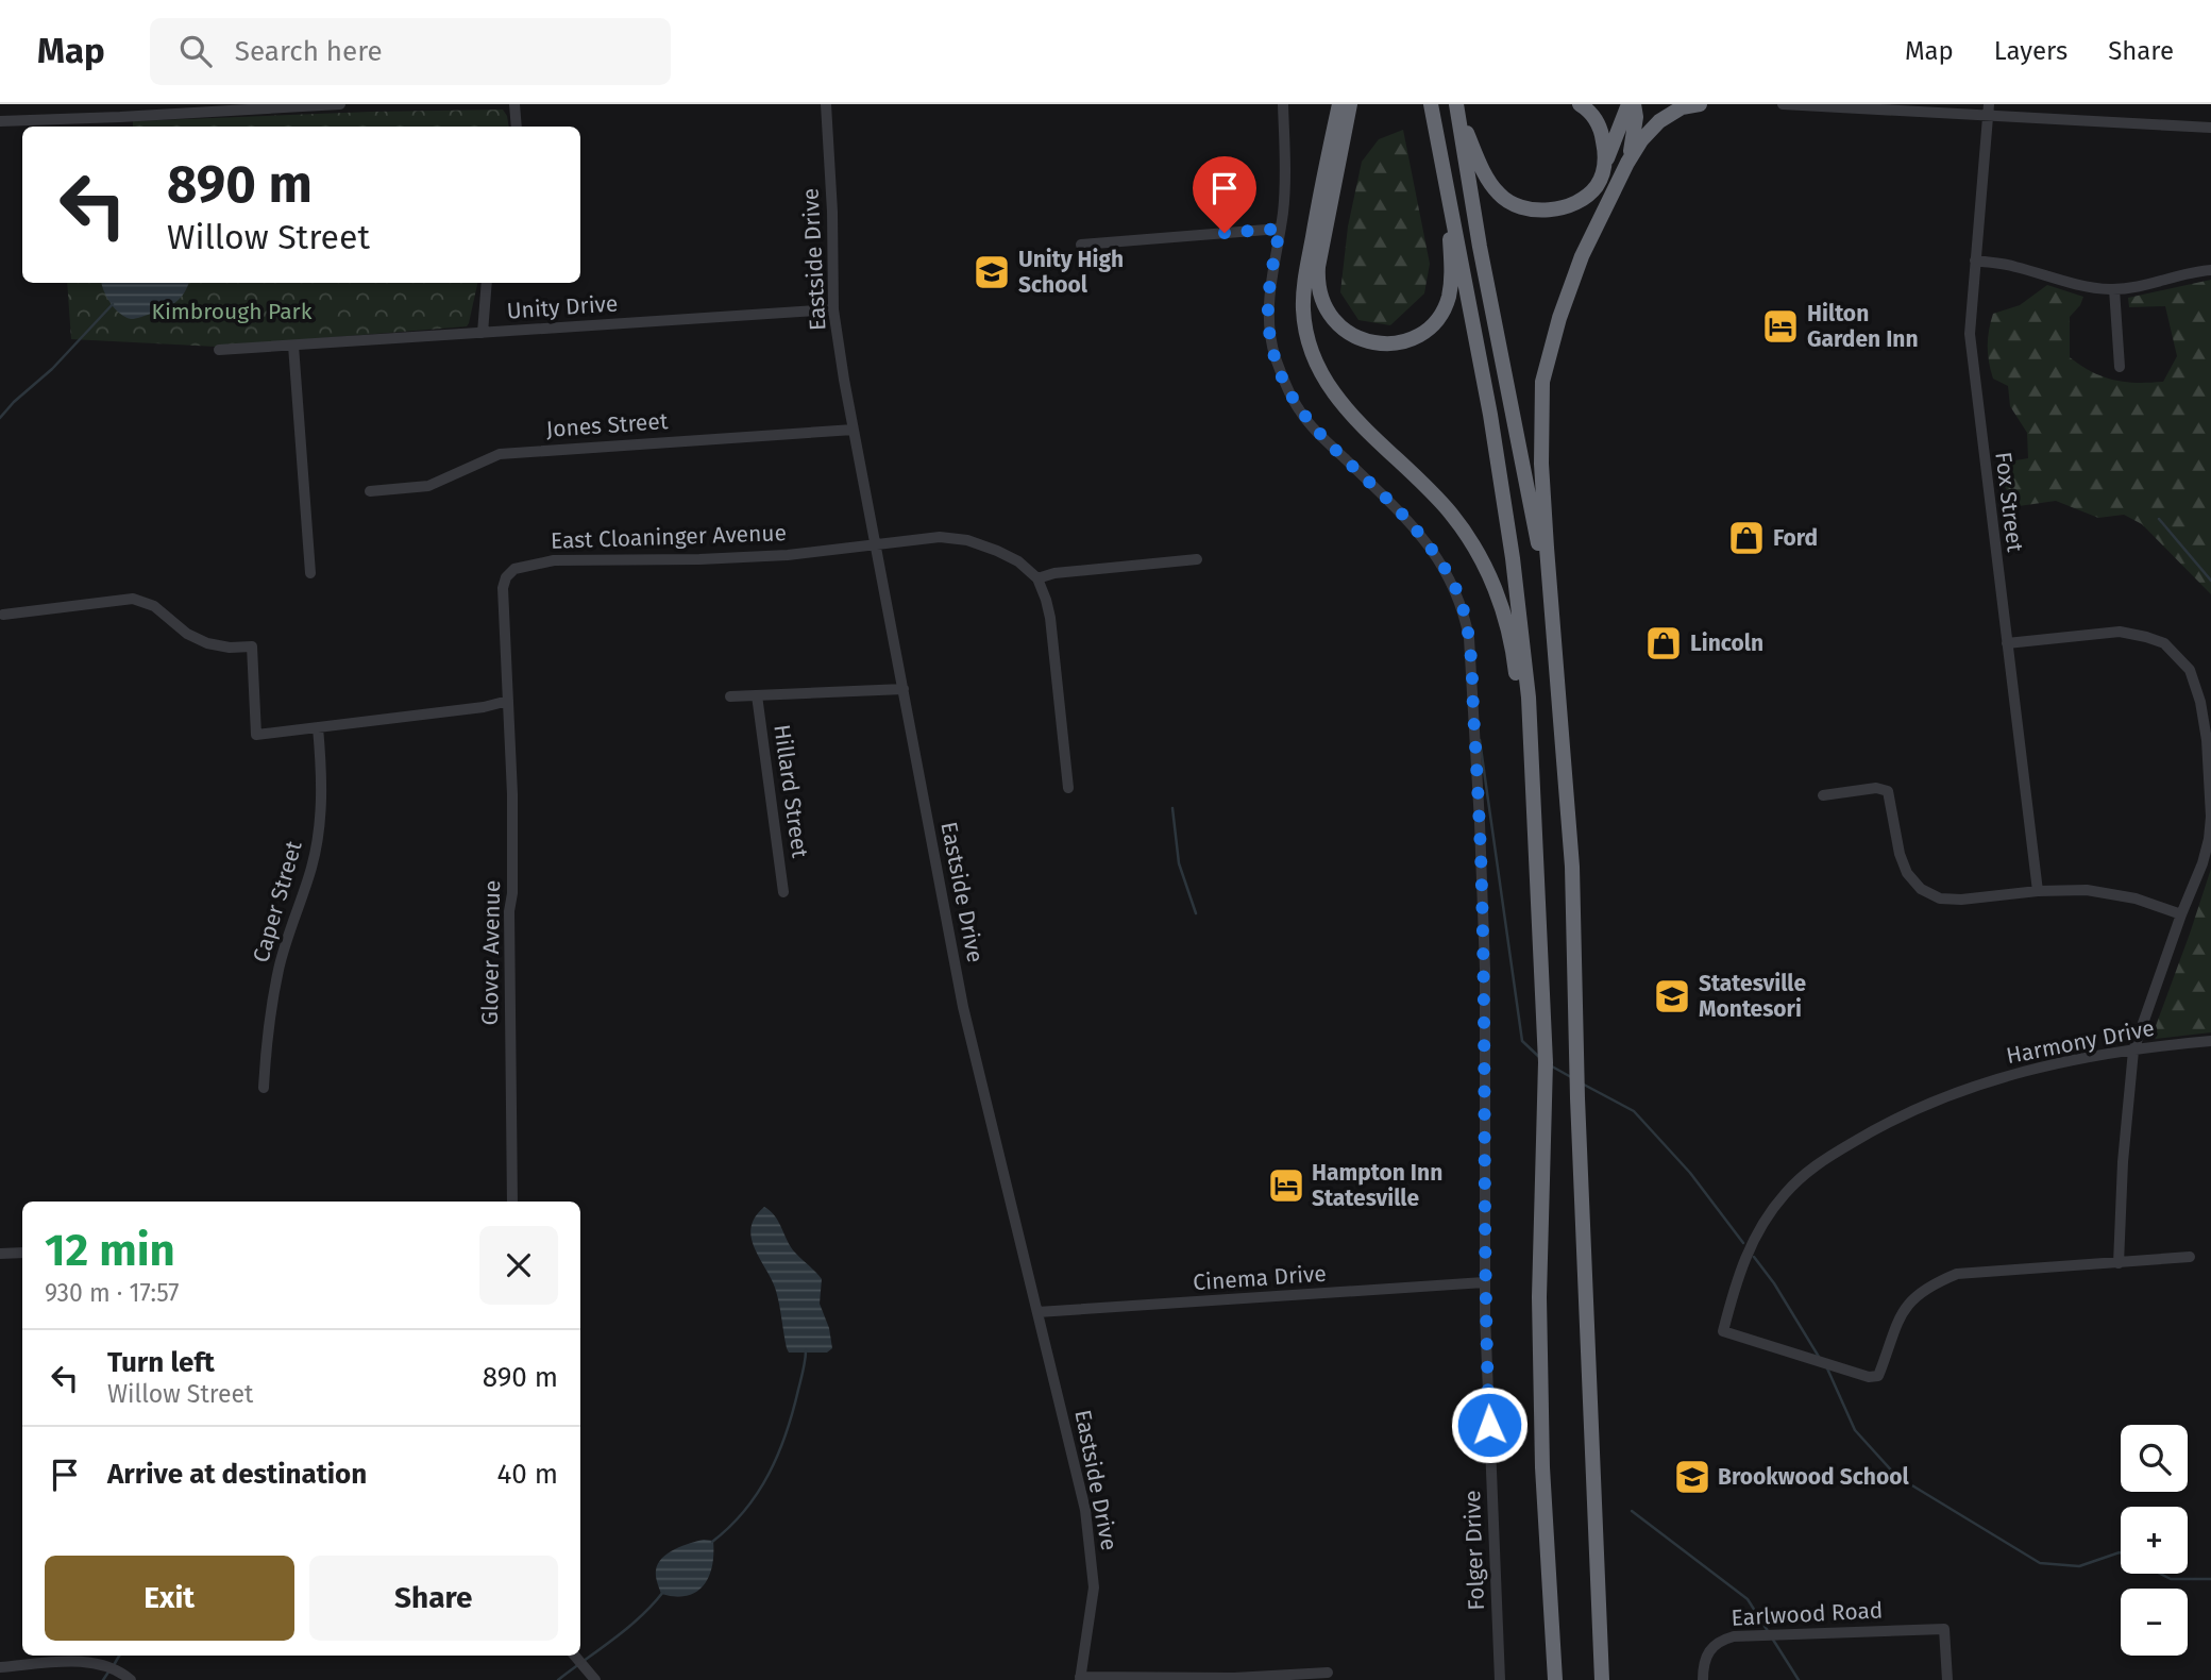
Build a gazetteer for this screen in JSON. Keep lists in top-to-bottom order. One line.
{"streets":{"street":["Eastside Drive","Unity Drive","Jones Street","Fox Street","East Cloaninger Avenue","Hillard Street","Caper Street","Glover Avenue","Harmony Drive","Cinema Drive","Folger Drive","Earlwood Road"]},"crossings":[["Eastside Drive","Unity Drive"],["Eastside Drive","Jones Street"],["Eastside Drive","East Cloaninger Avenue"],["Eastside Drive","Cinema Drive"],["East Cloaninger Avenue","Glover Avenue"],["Cinema Drive","Folger Drive"]],"parks":["Kimbrough Park"],"places":{"school or university":["Unity High School","Statesville Montesori","Brookwood School"],"hotel":["Hilton Garden Inn","Hampton Inn Statesville"],"shop":["Ford","Lincoln"]},"page":{"header":"Map","search":"Search here","nav":["Map","Layers","Share"],"turn":["890 m","Willow Street"],"heading":["12 min","930 m · 17:57"],"list":[{"name":"Turn left","note":"Willow Street","value":"890 m"},{"name":"Arrive at destination","value":"40 m"}],"map_buttons":["+","−"],"buttons":["Exit","Share"]}}
